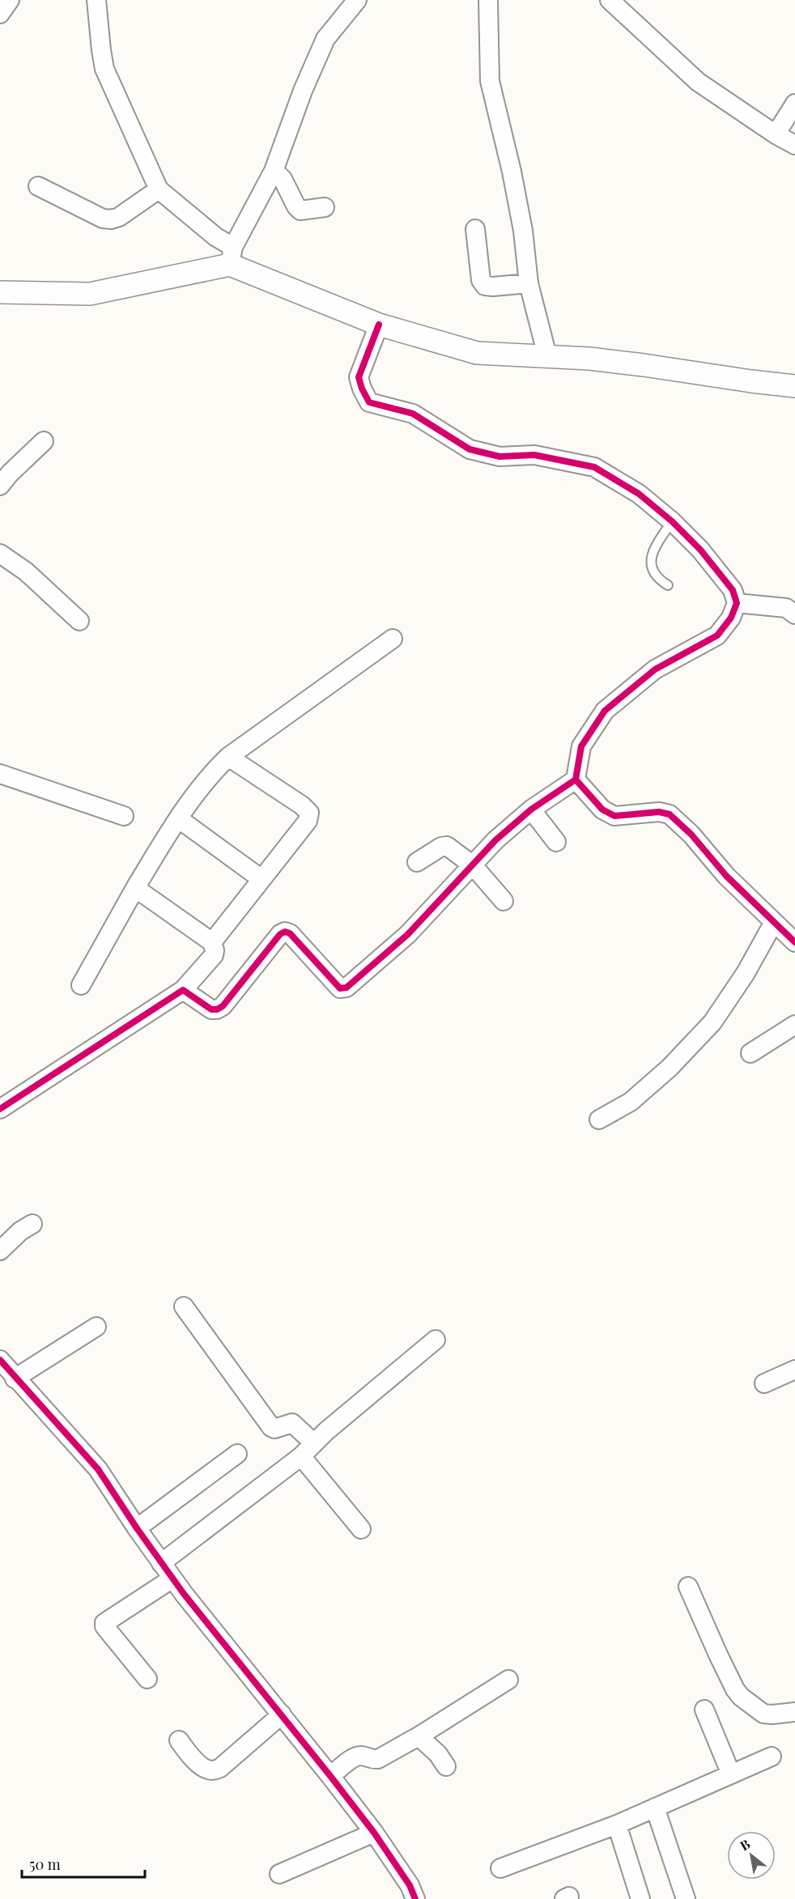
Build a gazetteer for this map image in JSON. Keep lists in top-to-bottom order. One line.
{"scale_bar":"50 m","north":"top left"}
